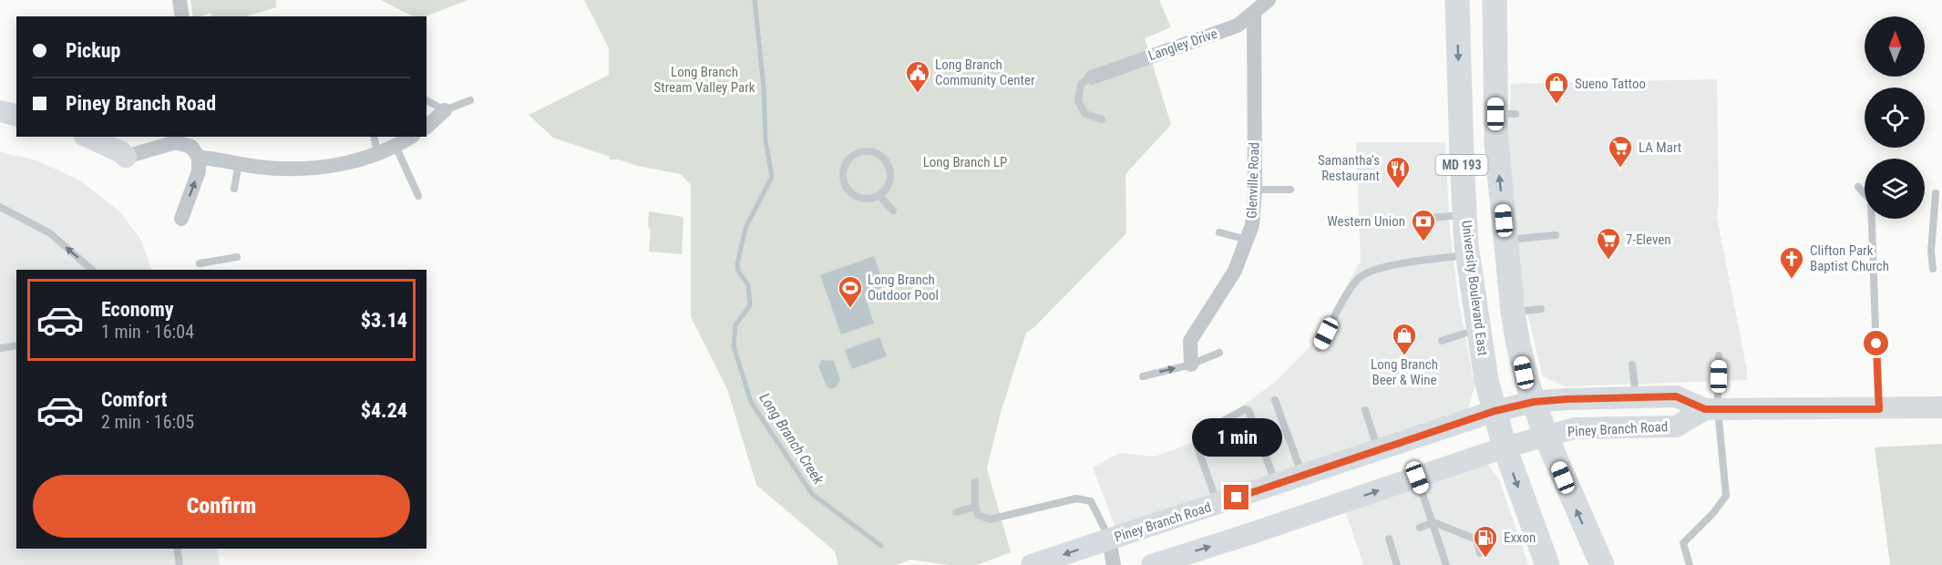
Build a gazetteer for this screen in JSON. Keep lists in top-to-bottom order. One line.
{"streets":{"main road":["MD 193","University Boulevard East","Piney Branch Road"],"street":["Langley Drive","Glenville Road"]},"crossings":[["Langley Drive","Glenville Road"],["MD 193","Piney Branch Road"],["University Boulevard East","Piney Branch Road"]],"water":["Long Branch Creek"],"parks":["Long Branch Stream Valley Park","Long Branch LP"],"places":{"public building":["Long Branch Community Center"],"shop":["Sueno Tattoo","Long Branch Beer & Wine"],"supermarket":["LA Mart","7-Eleven"],"restaurant":["Samantha's Restaurant"],"bank":["Western Union"],"church":["Clifton Park Baptist Church"],"sports":["Long Branch Outdoor Pool"],"fuel station":["Exxon"]},"north":"top","page":{"banner":["Pickup","Piney Branch Road"],"list":[{"name":"Economy","note":"1 min · 16:04","value":"$3.14"},{"name":"Comfort","note":"2 min · 16:05","value":"$4.24"}],"bubble":"1 min","buttons":"Confirm"}}
